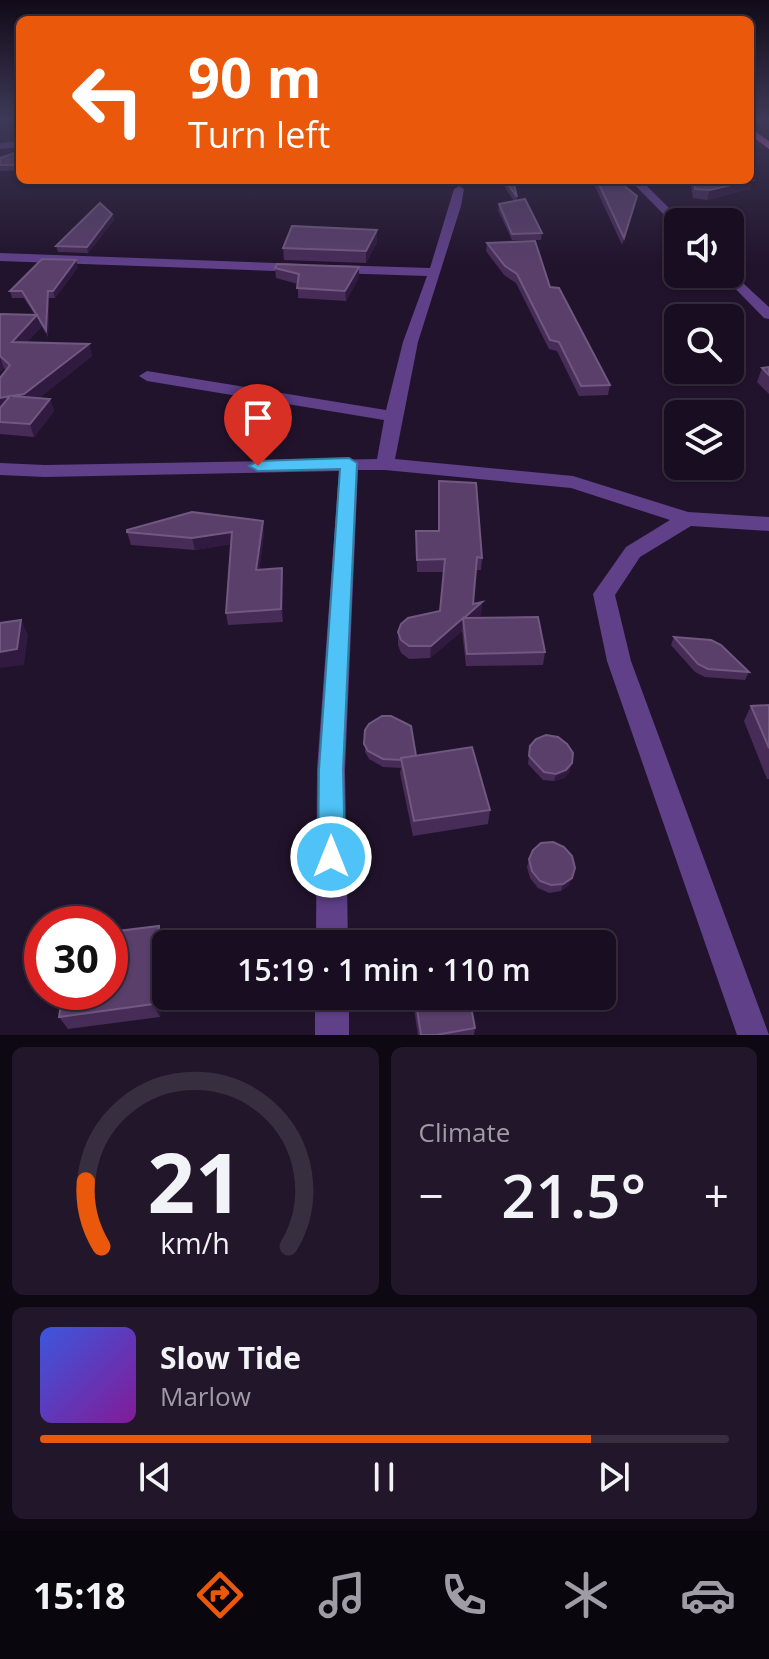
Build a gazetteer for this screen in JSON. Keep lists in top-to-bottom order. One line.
{"page":{"turn":["90 m","Turn left"],"limit":"30","trip":"15:19 · 1 min · 110 m","tile":"Climate","heat":["−","21.5°","+"],"song":["Slow Tide","Marlow"],"tabs":"15:18","gauge":["21","km/h"]}}
